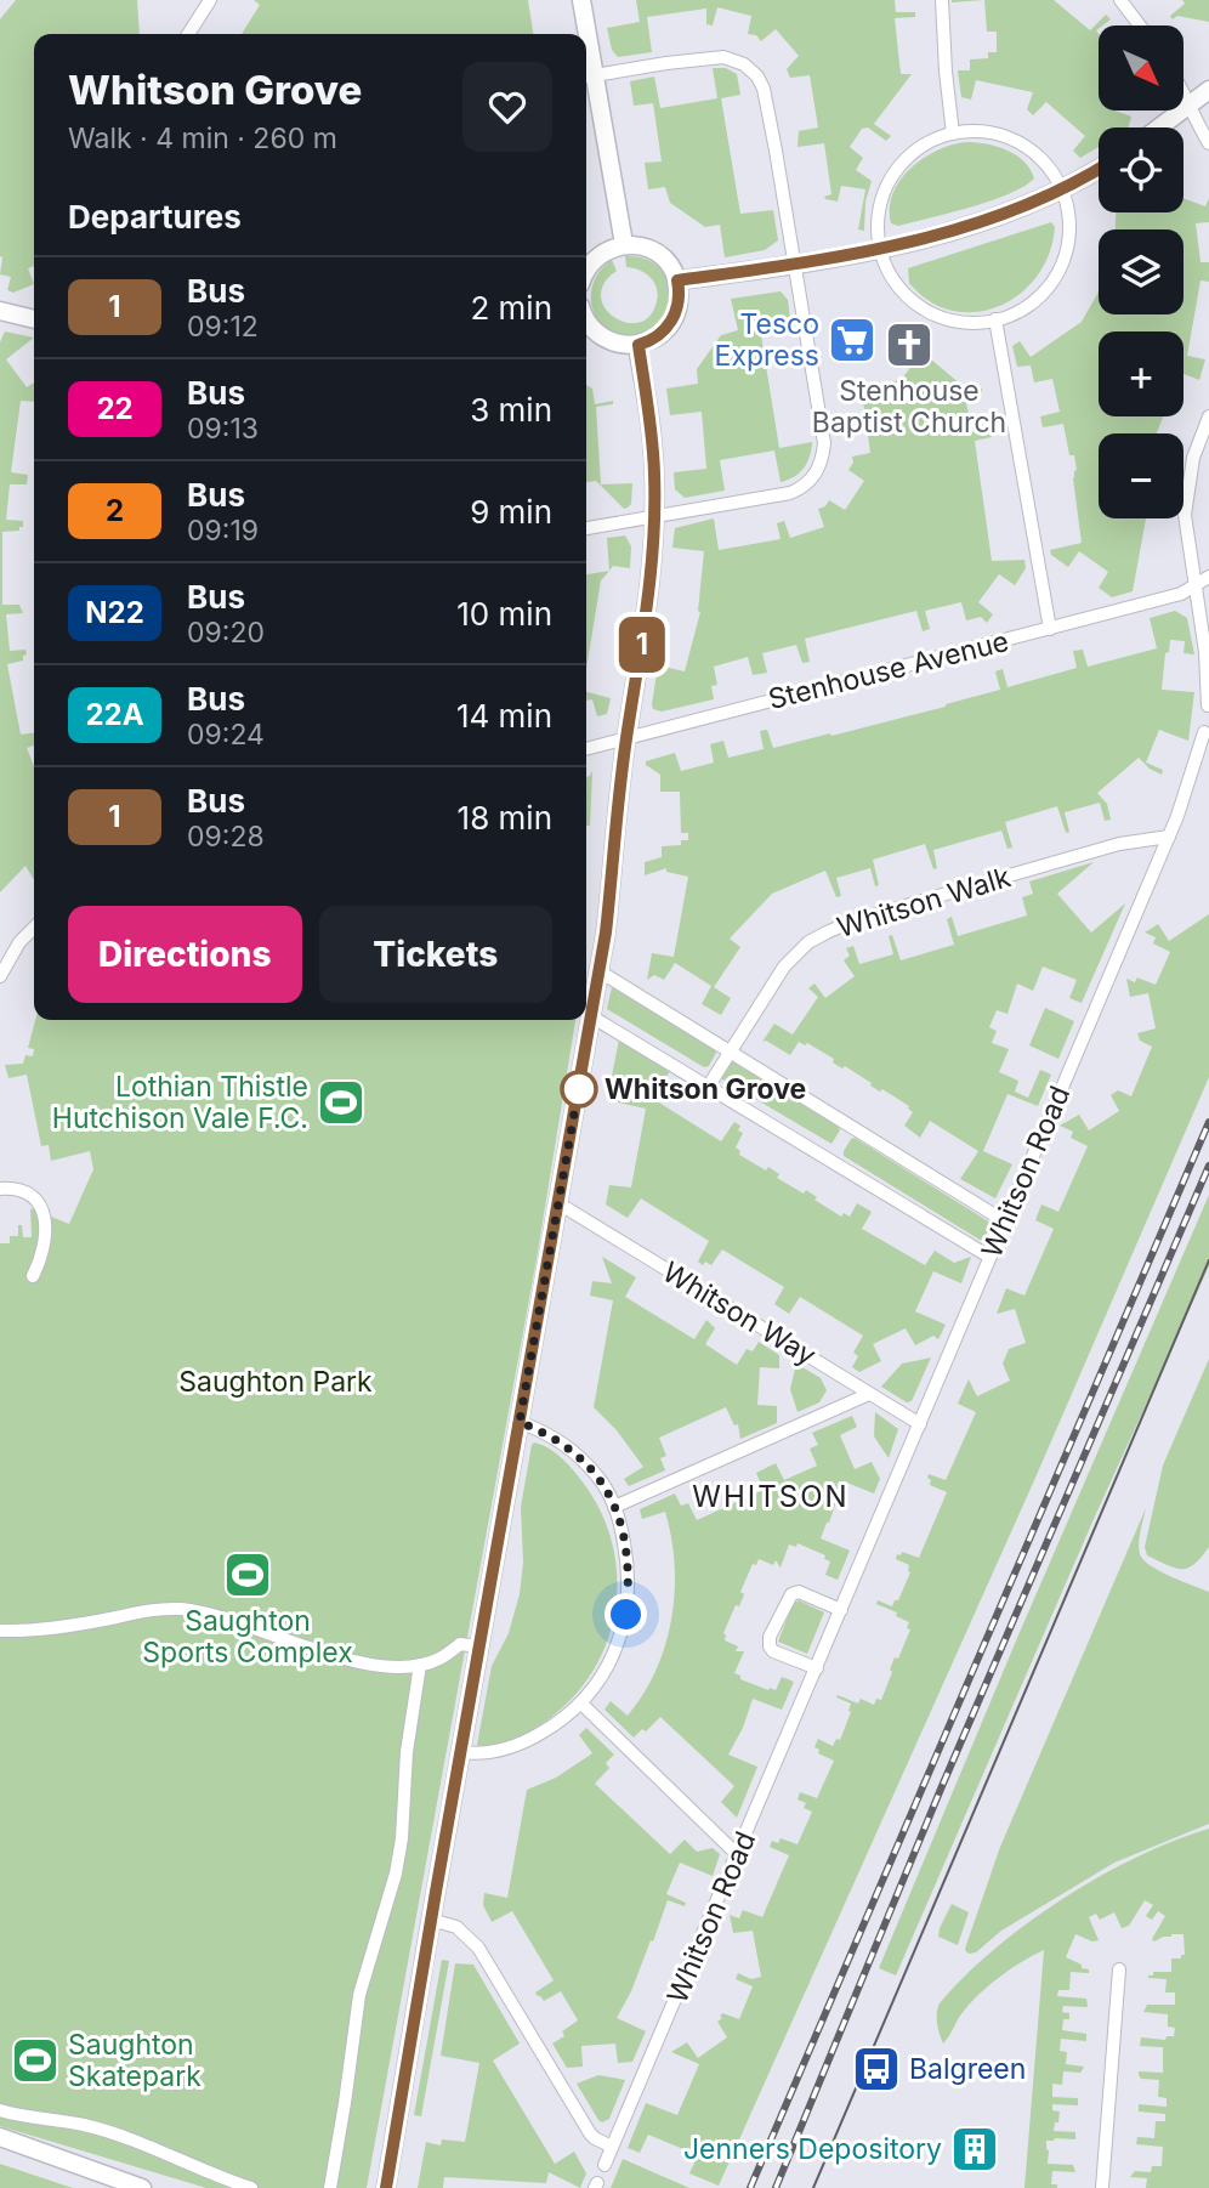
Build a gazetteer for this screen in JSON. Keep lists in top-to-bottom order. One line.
{"streets":{"street":["Stenhouse Avenue","Whitson Walk","Whitson Road","Whitson Way"]},"crossings":[["Whitson Walk","Whitson Road"],["Whitson Road","Whitson Way"]],"districts":["WHITSON"],"parks":["Saughton Park"],"places":{"supermarket":["Tesco Express"],"church":["Stenhouse Baptist Church"],"other":["Whitson Grove"],"sports":["Lothian Thistle Hutchison Vale F.C.","Saughton Sports Complex","Saughton Skatepark"],"bus stop":["Balgreen"],"building":["Jenners Depository"]},"lines":["bus line 1"],"north":"bottom right","page":{"on_map":"1","map_buttons":["+","−"],"heading":[["Whitson Grove","Walk · 4 min · 260 m"],"Departures"],"list":[{"mark":"1","name":"Bus","note":"09:12","value":"2 min"},{"mark":"22","name":"Bus","note":"09:13","value":"3 min"},{"mark":"2","name":"Bus","note":"09:19","value":"9 min"},{"mark":"N22","name":"Bus","note":"09:20","value":"10 min"},{"mark":"22A","name":"Bus","note":"09:24","value":"14 min"},{"mark":"1","name":"Bus","note":"09:28","value":"18 min"}],"buttons":["Directions","Tickets"]}}
